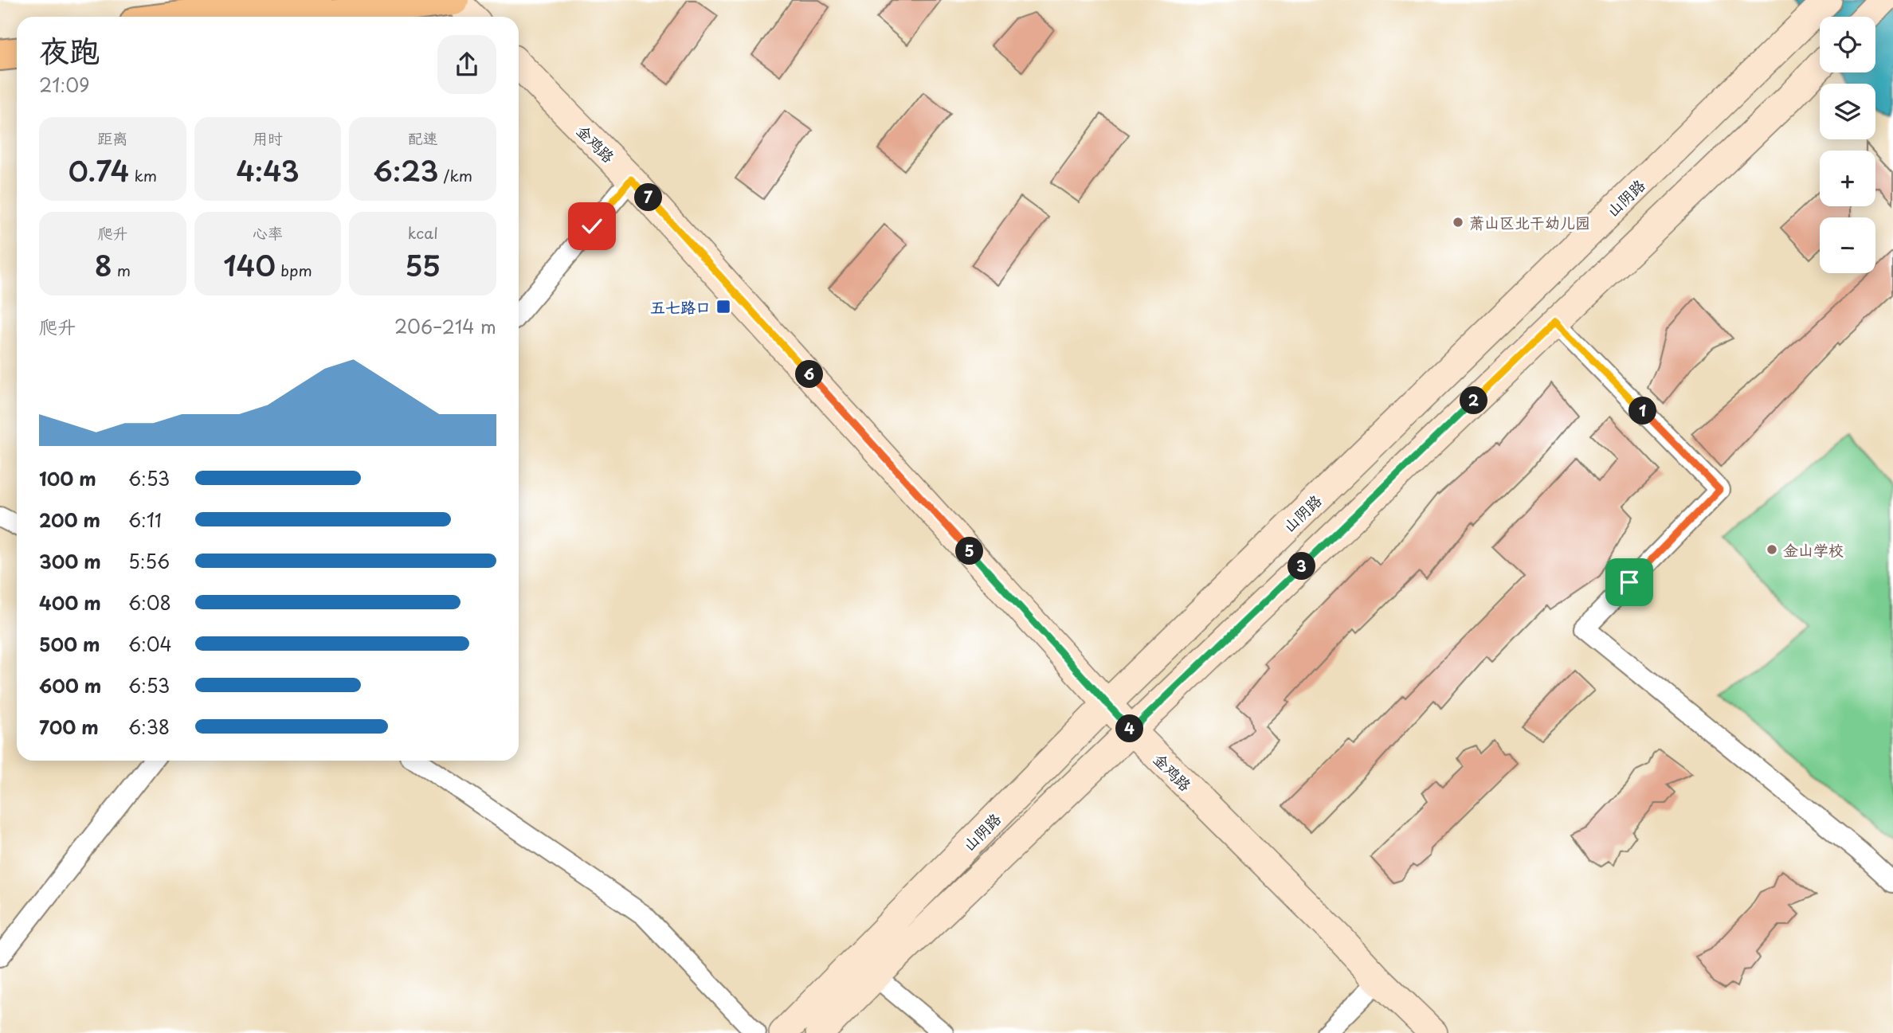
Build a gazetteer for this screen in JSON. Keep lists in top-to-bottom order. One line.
{"streets":{"main road":["金鸡路","山阴路"]},"crossings":[["金鸡路","山阴路"]],"places":{"other":["萧山区北干幼儿园","金山学校"],"transit":["五七路口"]},"page":{"map_buttons":["+","−"],"heading":["夜跑","21:09"],"stats":[["距离","0.74 km"],["用时","4:43"],["配速","6:23 /km"],["爬升","8 m"],["心率","140 bpm"],["kcal","55"]],"pins":["7","6","2","1","5","3","4"],"chart":["爬升","206–214 m"],"list":[{"name":"100 m","note":"6:53"},{"name":"200 m","note":"6:11"},{"name":"300 m","note":"5:56"},{"name":"400 m","note":"6:08"},{"name":"500 m","note":"6:04"},{"name":"600 m","note":"6:53"},{"name":"700 m","note":"6:38"}]}}
